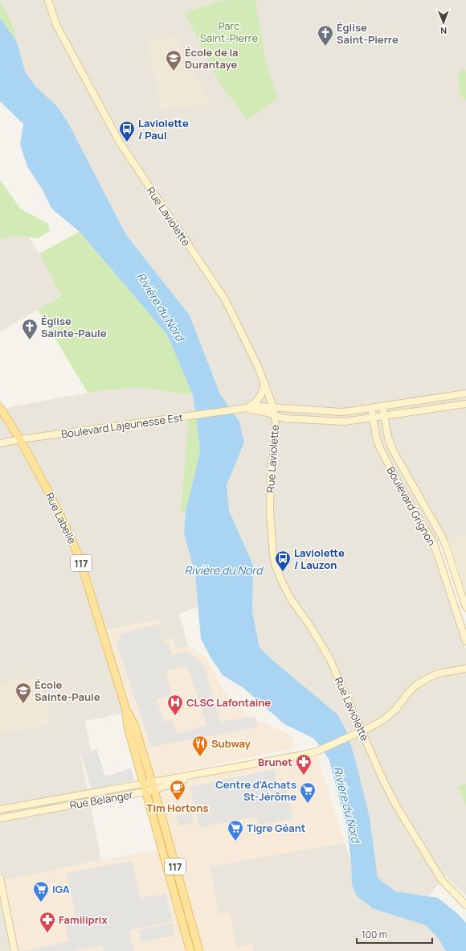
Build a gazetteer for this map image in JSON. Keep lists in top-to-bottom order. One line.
{"streets":{"main road":["Rue Labelle","117"],"street":["Rue Laviolette","Boulevard Lajeunesse Est","Boulevard Grignon","Rue Bélanger"]},"crossings":[["Rue Laviolette","Boulevard Lajeunesse Est"],["Rue Laviolette","Rue Bélanger"],["Boulevard Lajeunesse Est","Boulevard Grignon"],["Boulevard Lajeunesse Est","Rue Labelle"],["Rue Labelle","117"],["Rue Labelle","Rue Bélanger"],["117","Rue Bélanger"]],"water":["Rivière du Nord"],"parks":["Parc Saint-Pierre"],"places":{"church":["Église Saint-Pierre","Église Sainte-Paule"],"school or university":["École de la Durantaye","École Sainte-Paule"],"bus stop":["Laviolette / Paul","Laviolette / Lauzon"],"hospital":["CLSC Lafontaine"],"restaurant":["Subway"],"pharmacy":["Brunet","Familiprix"],"cafe":["Tim Hortons"],"supermarket":["Centre d'Achats St-Jérôme","Tigre Géant","IGA"]},"scale_bar":"100 m","north":"bottom"}
